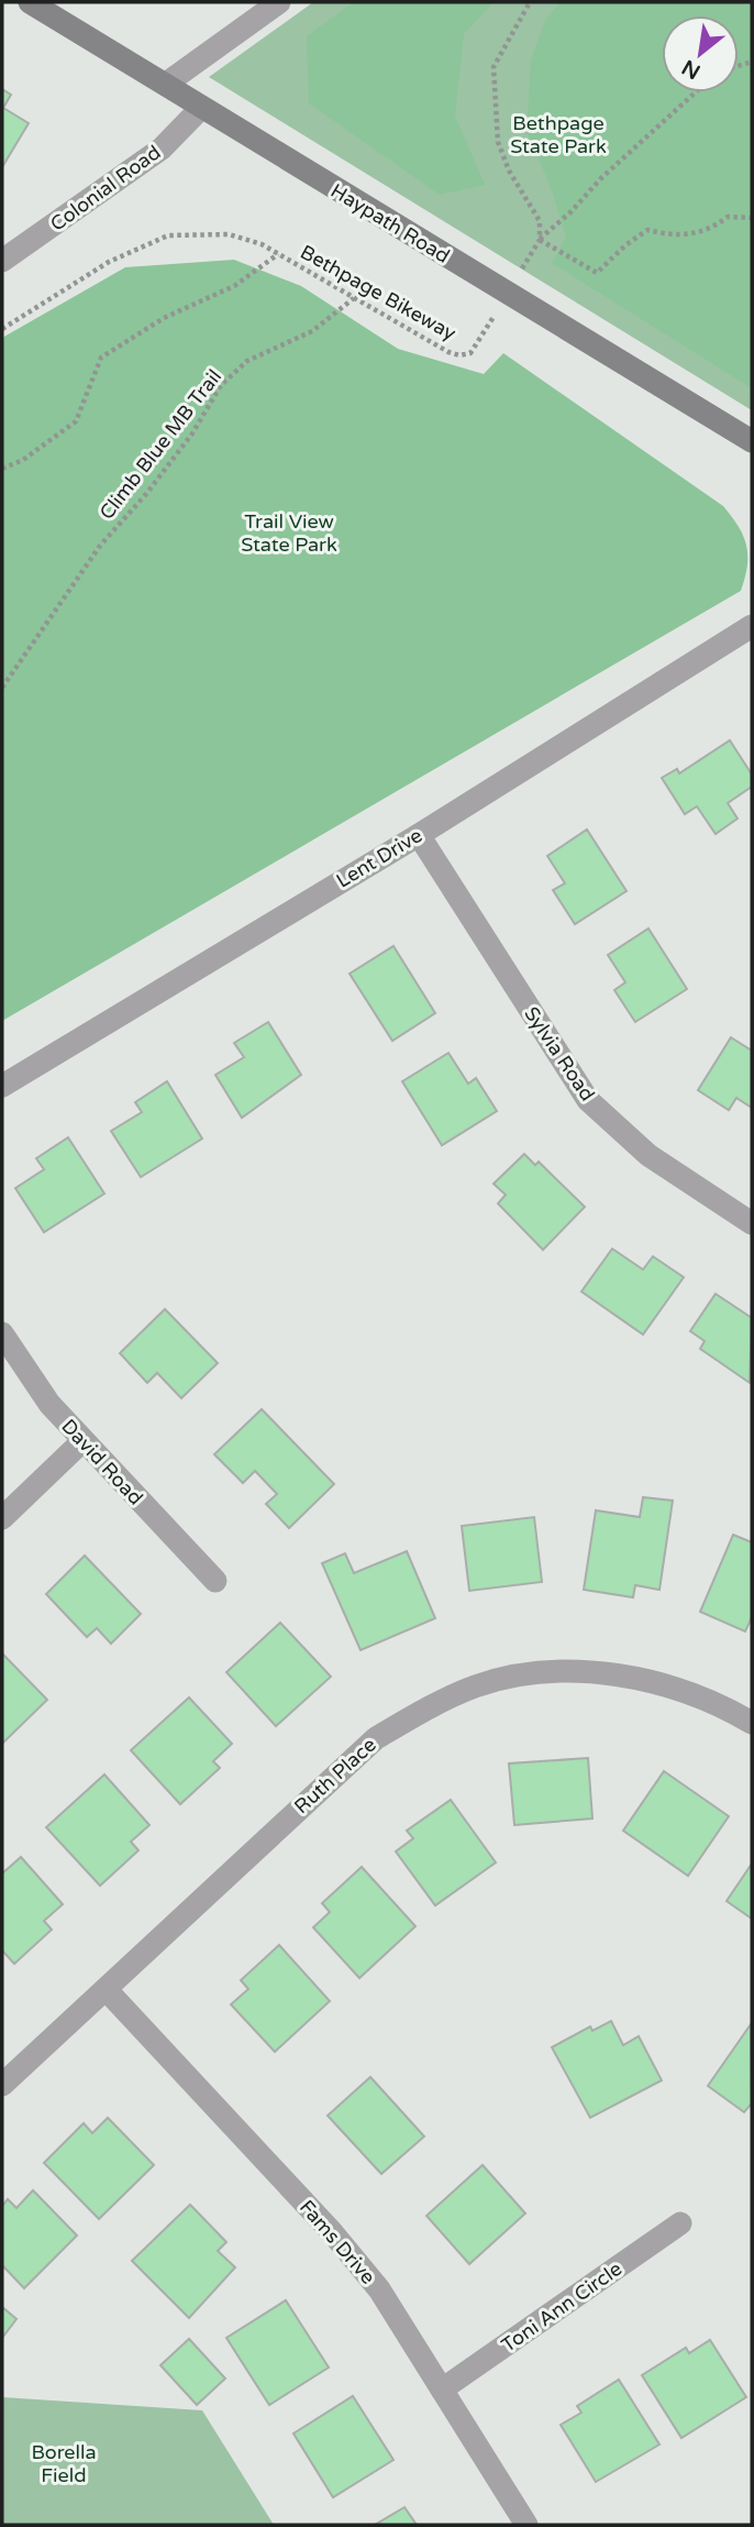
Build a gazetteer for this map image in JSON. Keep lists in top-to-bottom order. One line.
{"streets":{"street":["Colonial Road","Haypath Road","Lent Drive","Sylvia Road","David Road","Ruth Place","Fams Drive","Toni Ann Circle"],"path":["Bethpage Bikeway","Climb Blue MB Trail"]},"crossings":[["Colonial Road","Haypath Road"],["Haypath Road","Bethpage Bikeway"],["Bethpage Bikeway","Climb Blue MB Trail"],["Lent Drive","Sylvia Road"],["Ruth Place","Fams Drive"],["Fams Drive","Toni Ann Circle"]],"parks":["Bethpage State Park","Trail View State Park","Borella Field"],"north":"bottom left"}
